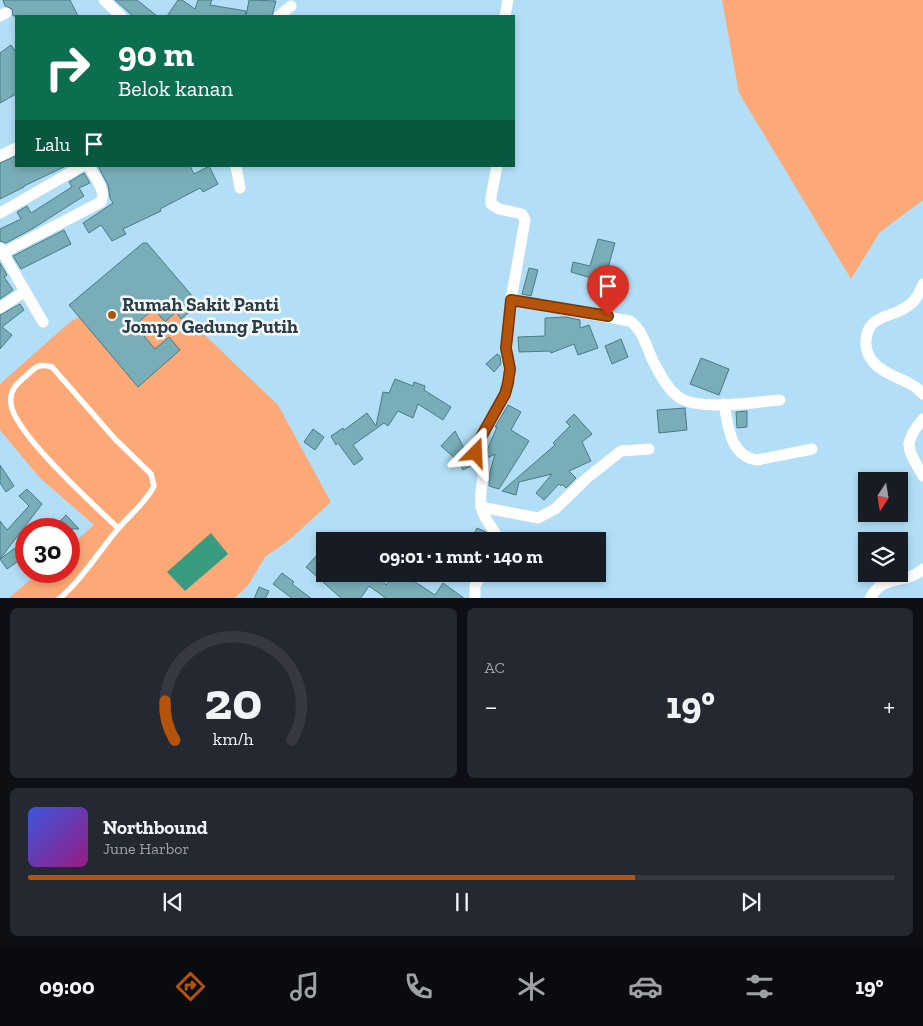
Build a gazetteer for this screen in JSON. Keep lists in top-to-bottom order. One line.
{"places":["Rumah Sakit Panti Jompo Gedung Putih"],"north":"bottom","page":{"turn":["90 m","Belok kanan"],"then":"Lalu","limit":"30","trip":"09:01 · 1 mnt · 140 m","tile":"AC","heat":["−","19°","+"],"song":["Northbound","June Harbor"],"tabs":["09:00","19°"],"gauge":["20","km/h"]}}
